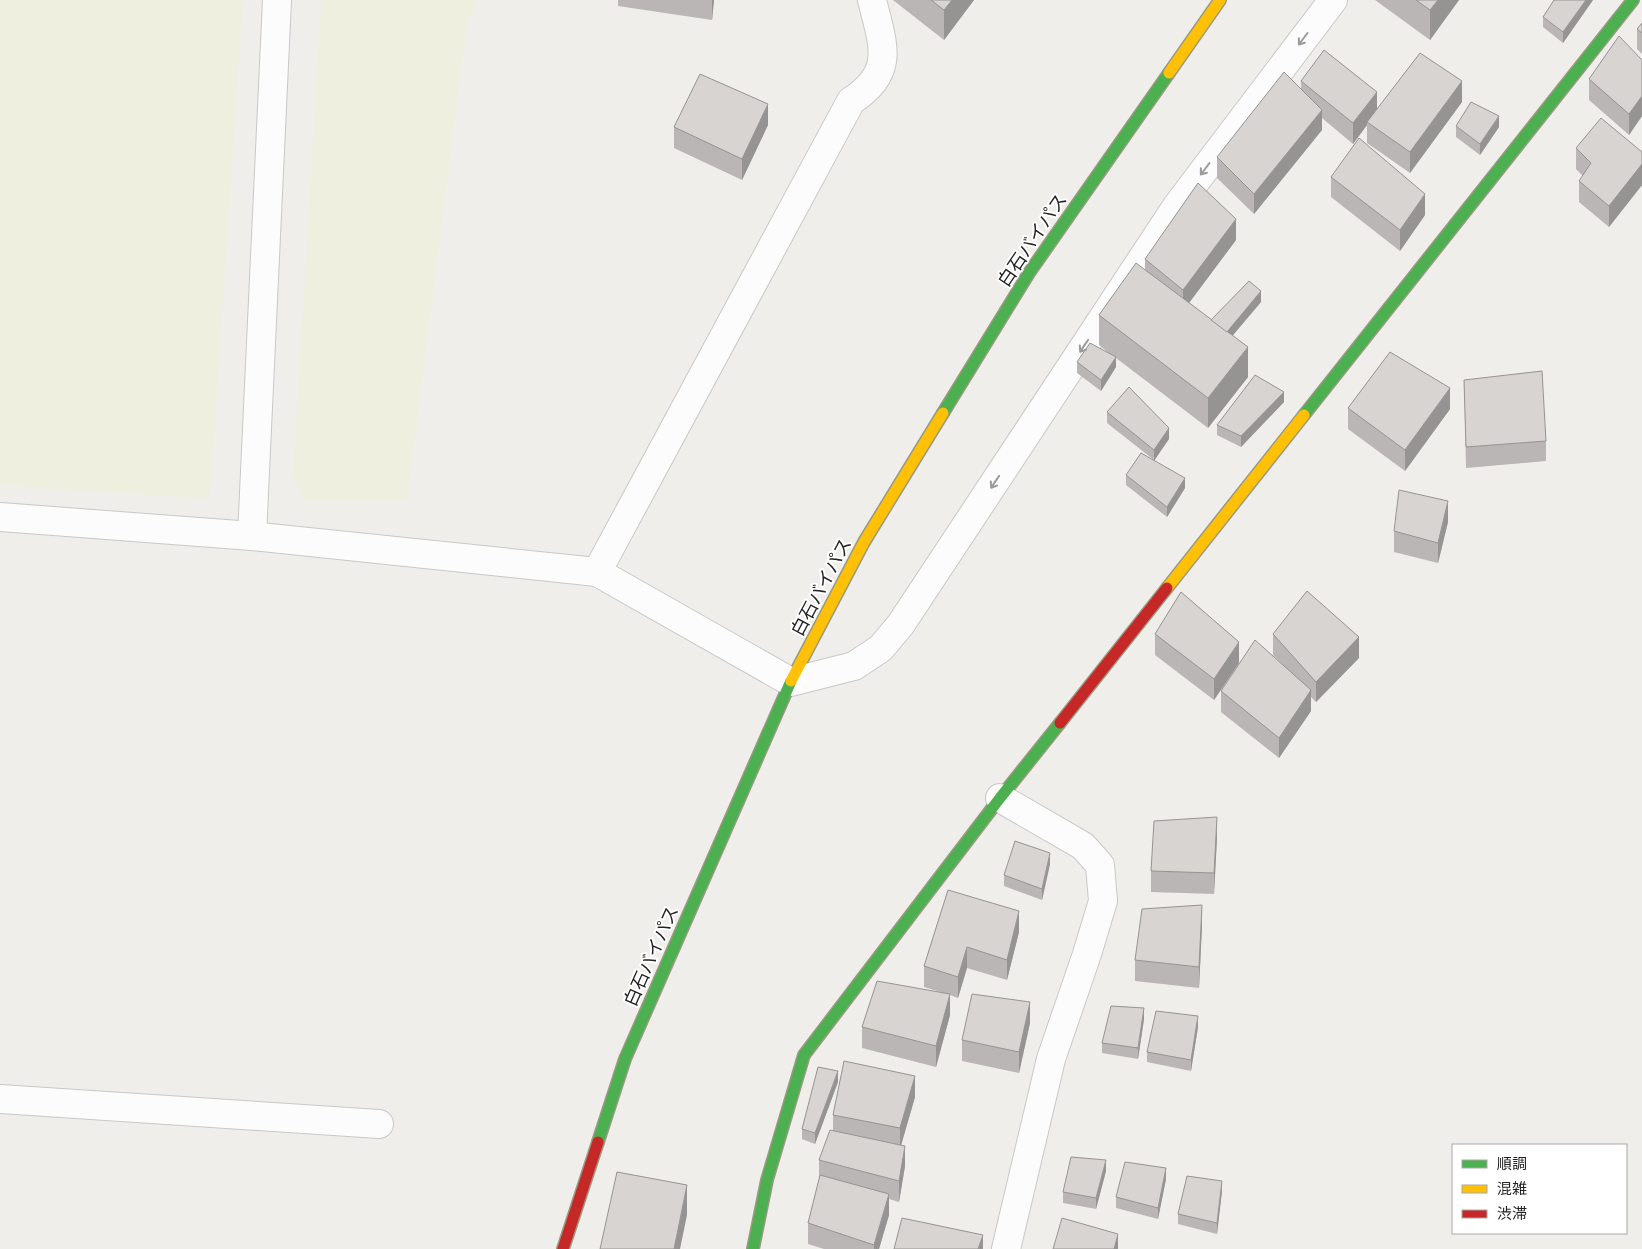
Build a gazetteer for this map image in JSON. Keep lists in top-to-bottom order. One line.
{"streets":{"main road":["白石バイパス"]},"legend":["順調","混雑","渋滞"]}
